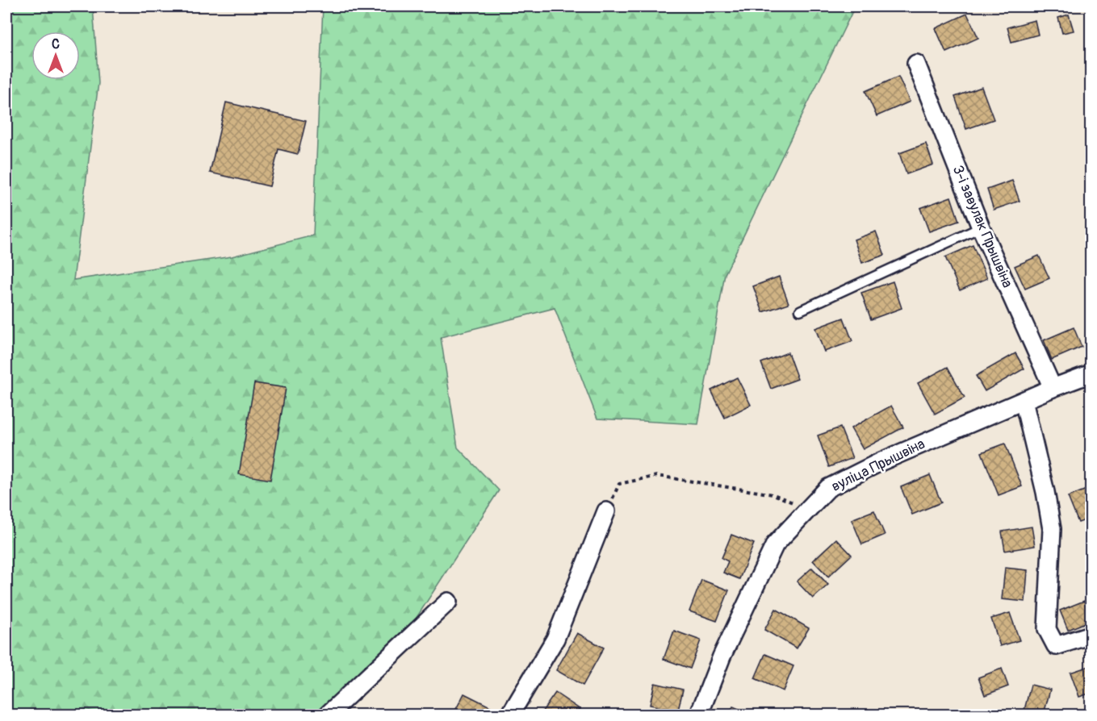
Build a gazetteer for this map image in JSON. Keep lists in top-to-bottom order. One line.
{"streets":{"street":["3-і завулак Прышвіна","вуліца Прышвіна"]},"crossings":[["3-і завулак Прышвіна","вуліца Прышвіна"]],"north":"top"}
